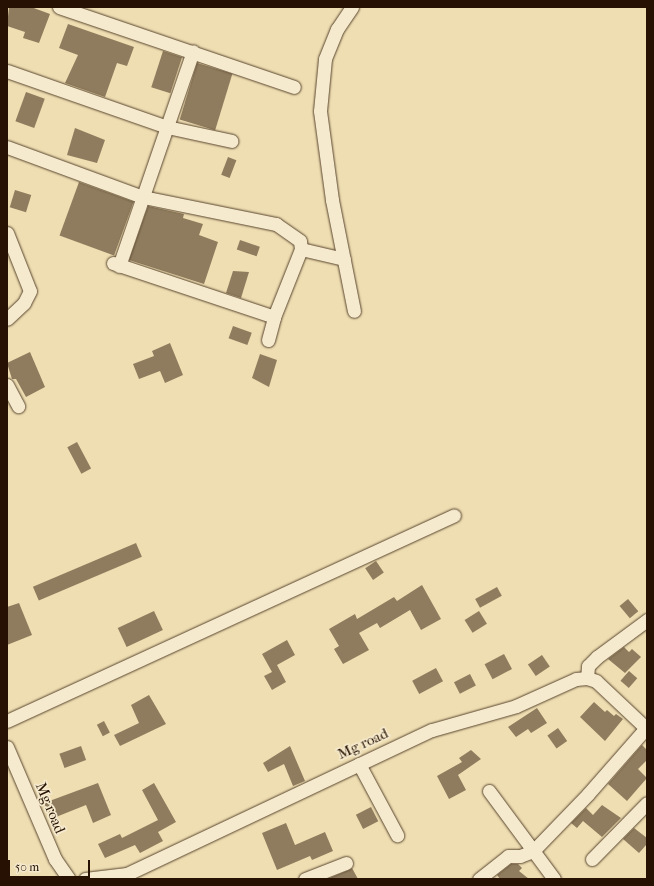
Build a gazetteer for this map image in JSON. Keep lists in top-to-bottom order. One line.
{"streets":{"street":["Mg road"]},"scale_bar":"50 m"}
